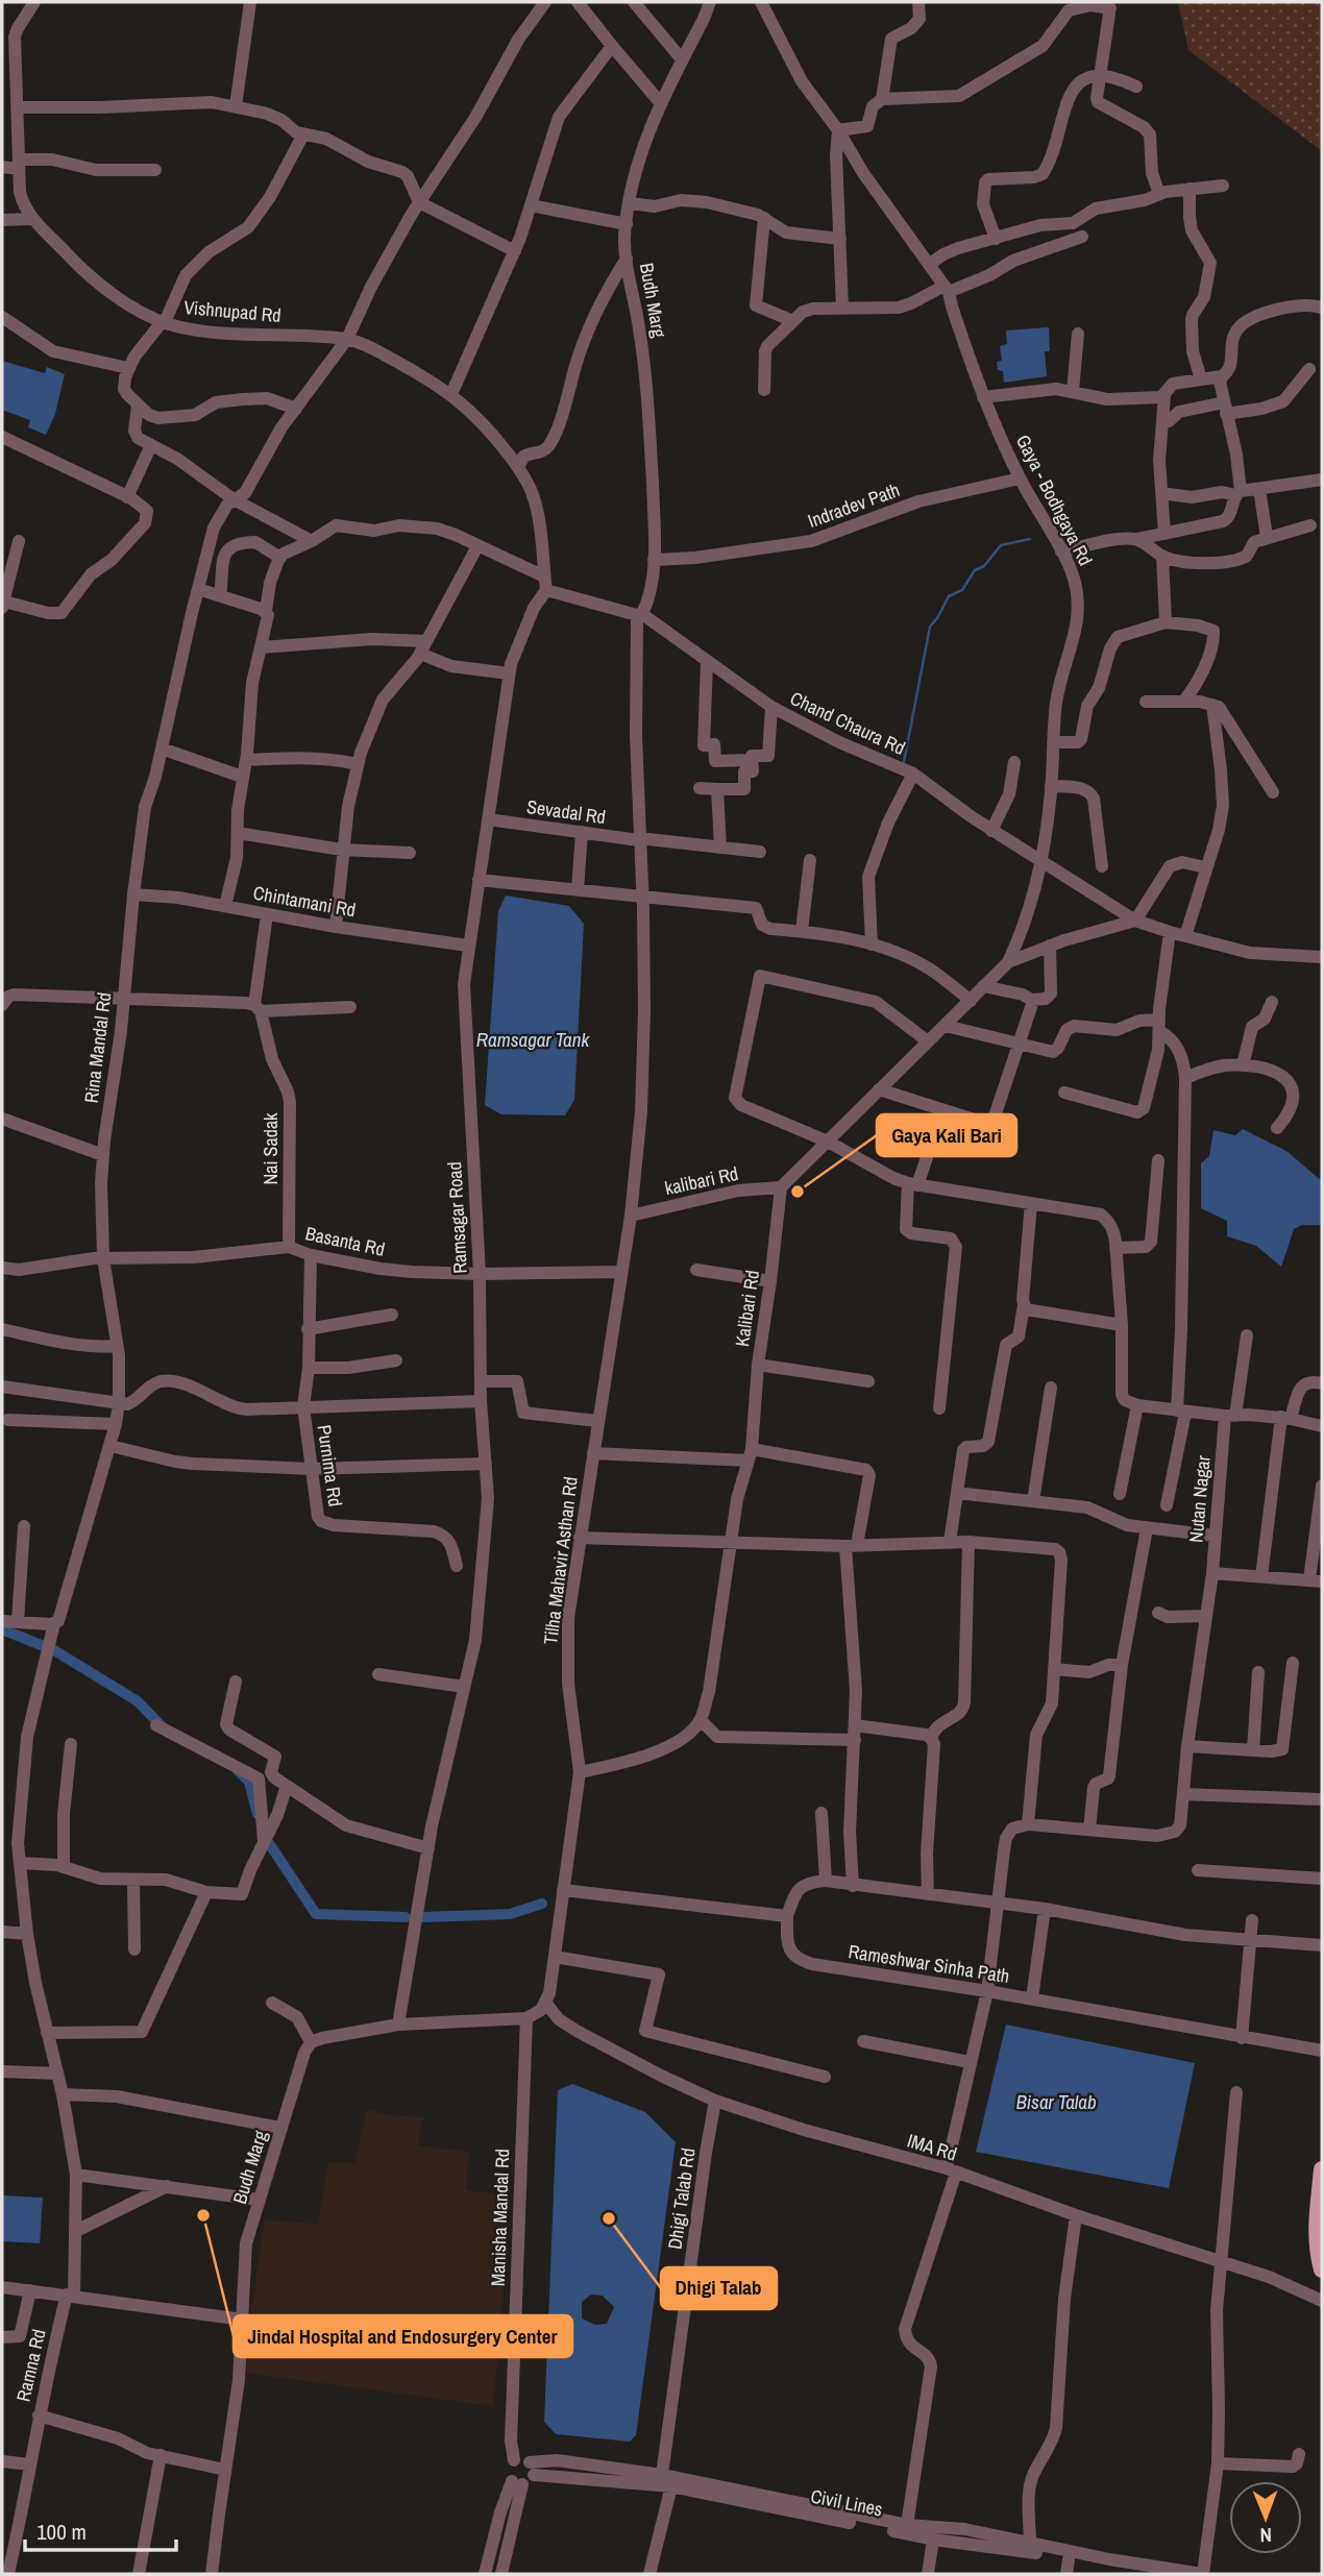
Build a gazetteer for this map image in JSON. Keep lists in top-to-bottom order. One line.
{"streets":{"street":["Budh Marg","Vishnupad Rd","Gaya - Bodhgaya Rd","Indradev Path","Chand Chaura Rd","Sevadal Rd","Chintamani Rd","Rina Mandal Rd","Nai Sadak","kalibari Rd","Ramsagar Road","Basanta Rd","Kalibari Rd","Purnima Rd","Nutan Nagar","Tilha Mahavir Asthan Rd","Rameshwar Sinha Path","IMA Rd","Dhigi Talab Rd","Manisha Mandal Rd","Ramna Rd","Civil Lines"]},"crossings":[["Budh Marg","Indradev Path"],["Budh Marg","Chand Chaura Rd"],["Budh Marg","Sevadal Rd"],["Budh Marg","Tilha Mahavir Asthan Rd"],["Vishnupad Rd","Rina Mandal Rd"],["Vishnupad Rd","Ramsagar Road"],["Gaya - Bodhgaya Rd","Indradev Path"],["Gaya - Bodhgaya Rd","Chand Chaura Rd"],["Sevadal Rd","Ramsagar Road"],["Chintamani Rd","Rina Mandal Rd"],["Chintamani Rd","Nai Sadak"],["Chintamani Rd","Ramsagar Road"],["Rina Mandal Rd","Basanta Rd"],["Rina Mandal Rd","Ramna Rd"],["Nai Sadak","Basanta Rd"],["kalibari Rd","Kalibari Rd"],["kalibari Rd","Tilha Mahavir Asthan Rd"],["Ramsagar Road","Basanta Rd"],["Basanta Rd","Purnima Rd"],["Basanta Rd","Tilha Mahavir Asthan Rd"],["Tilha Mahavir Asthan Rd","IMA Rd"],["IMA Rd","Dhigi Talab Rd"],["Manisha Mandal Rd","Civil Lines"]],"water":["Ramsagar Tank","Bisar Talab"],"places":["Gaya Kali Bari","Jindal Hospital and Endosurgery Center","Dhigi Talab"],"scale_bar":"100 m","north":"bottom"}
